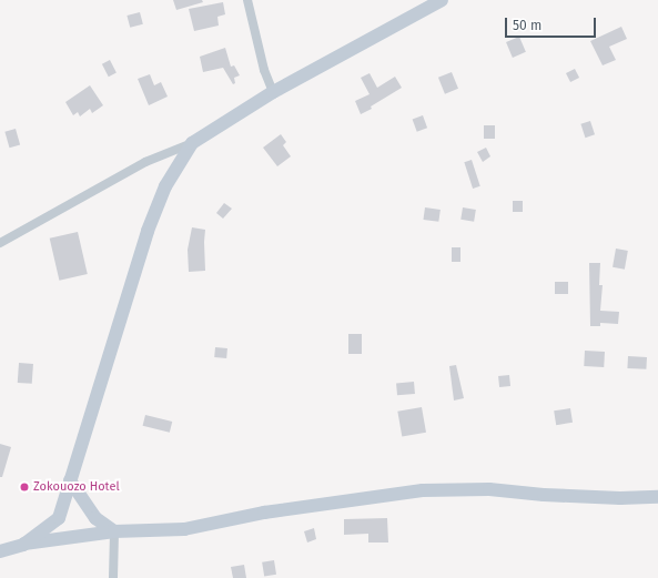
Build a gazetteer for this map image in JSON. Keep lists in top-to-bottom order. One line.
{"places":["Zokouozo Hotel"],"scale_bar":"50 m"}
